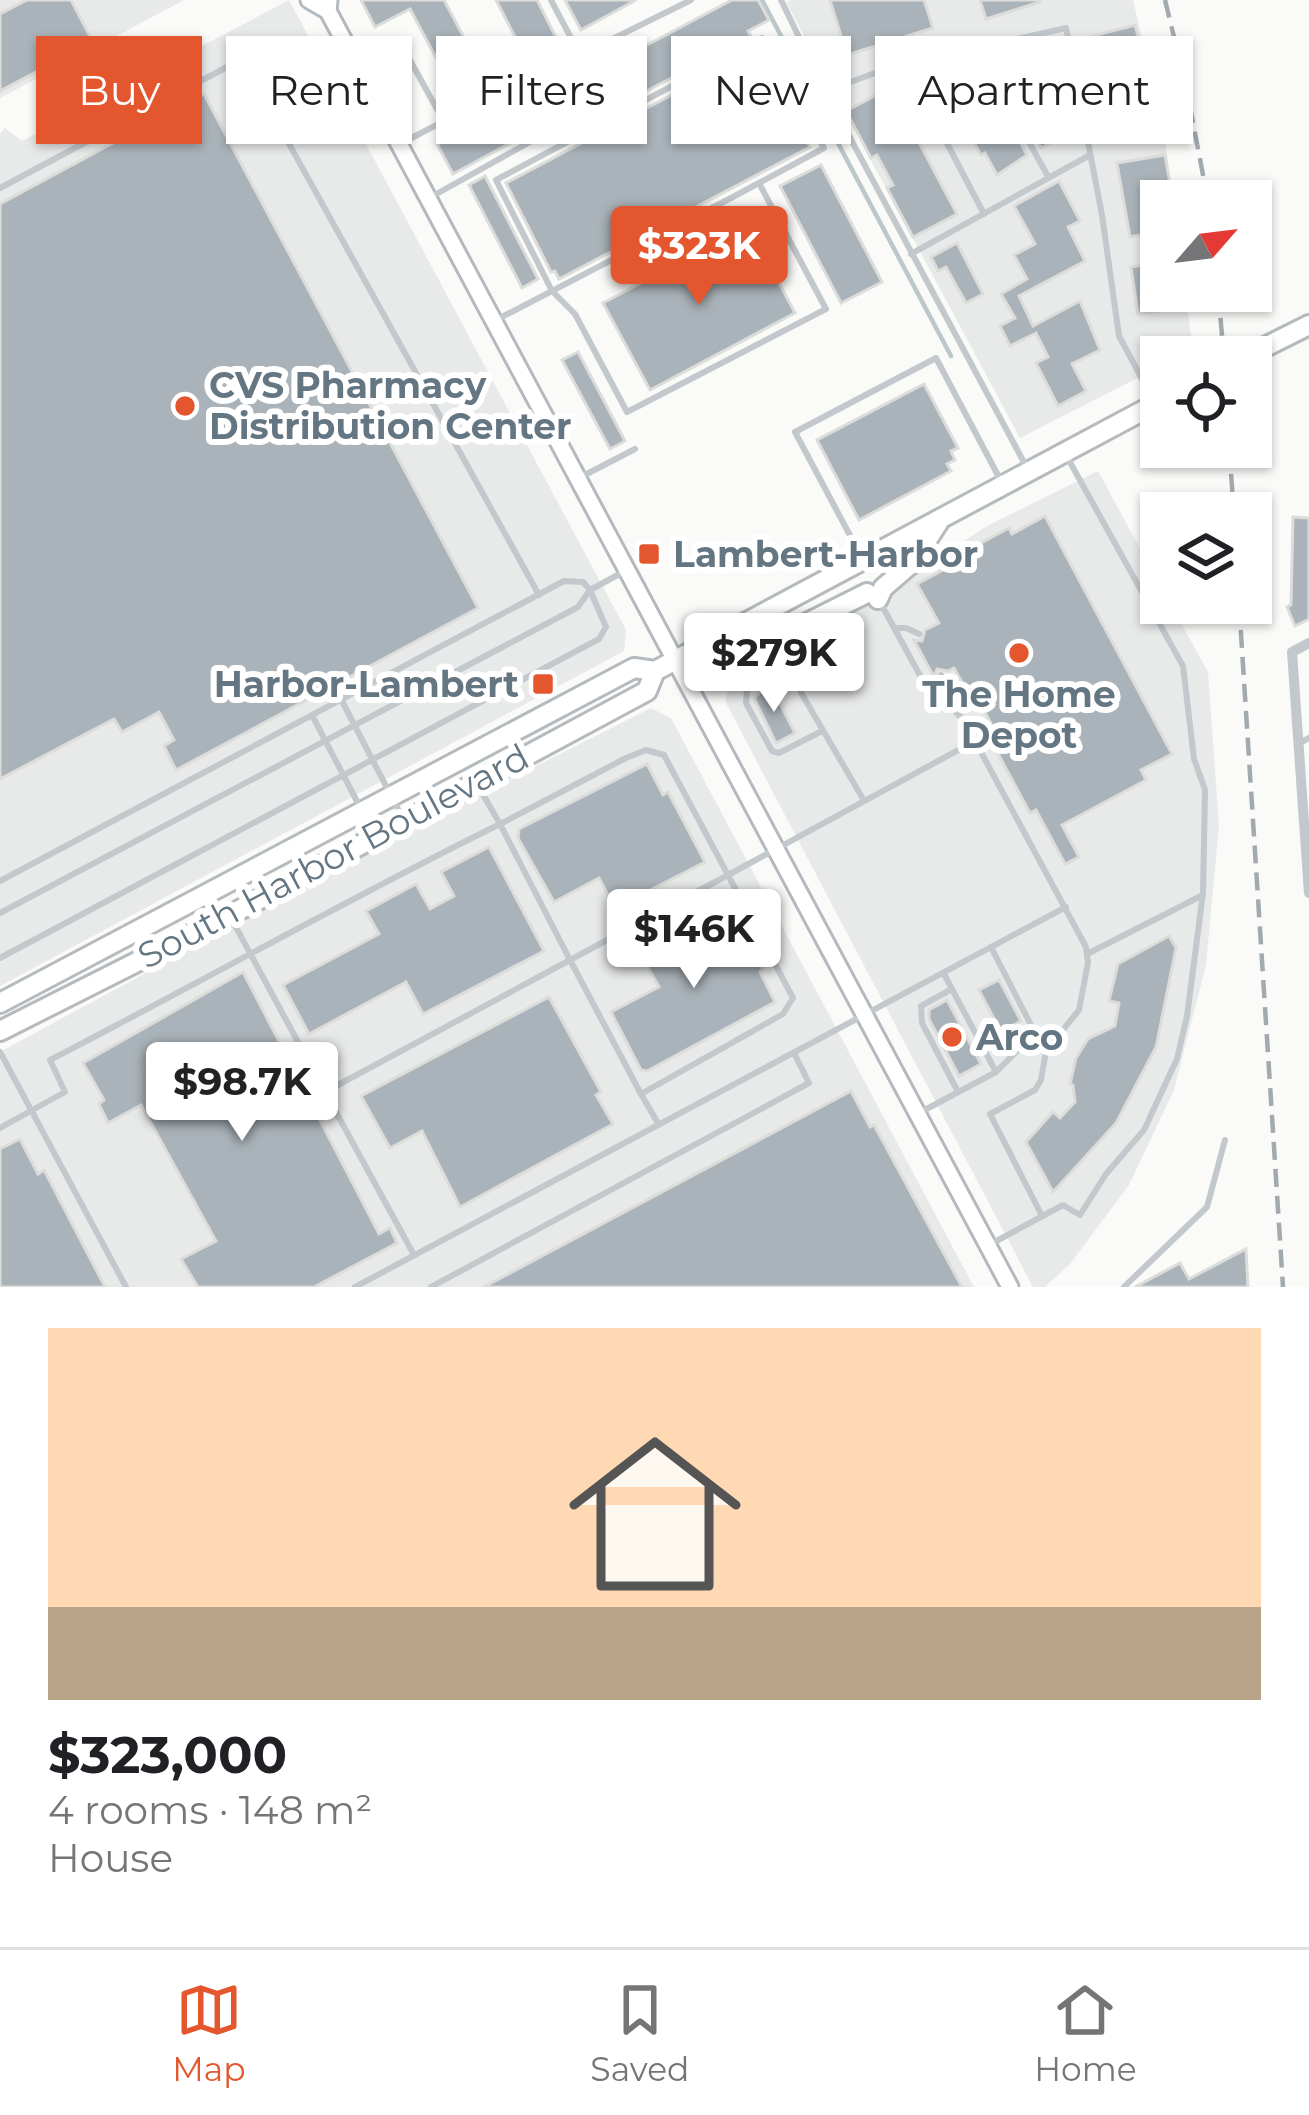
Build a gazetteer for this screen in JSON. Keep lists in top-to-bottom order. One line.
{"streets":{"main road":["South Harbor Boulevard"]},"places":{"other":["CVS Pharmacy Distribution Center","The Home Depot","Arco"],"transit":["Lambert-Harbor","Harbor-Lambert"]},"north":"top right","page":{"chip":["Buy","Rent","Filters","New","Apartment"],"price":["$323K","$279K","$146K","$98.7K"],"list":[{"name":"$323,000","note":"4 rooms · 148 m² · House"}],"tabs":["Map","Saved","Home"]}}
